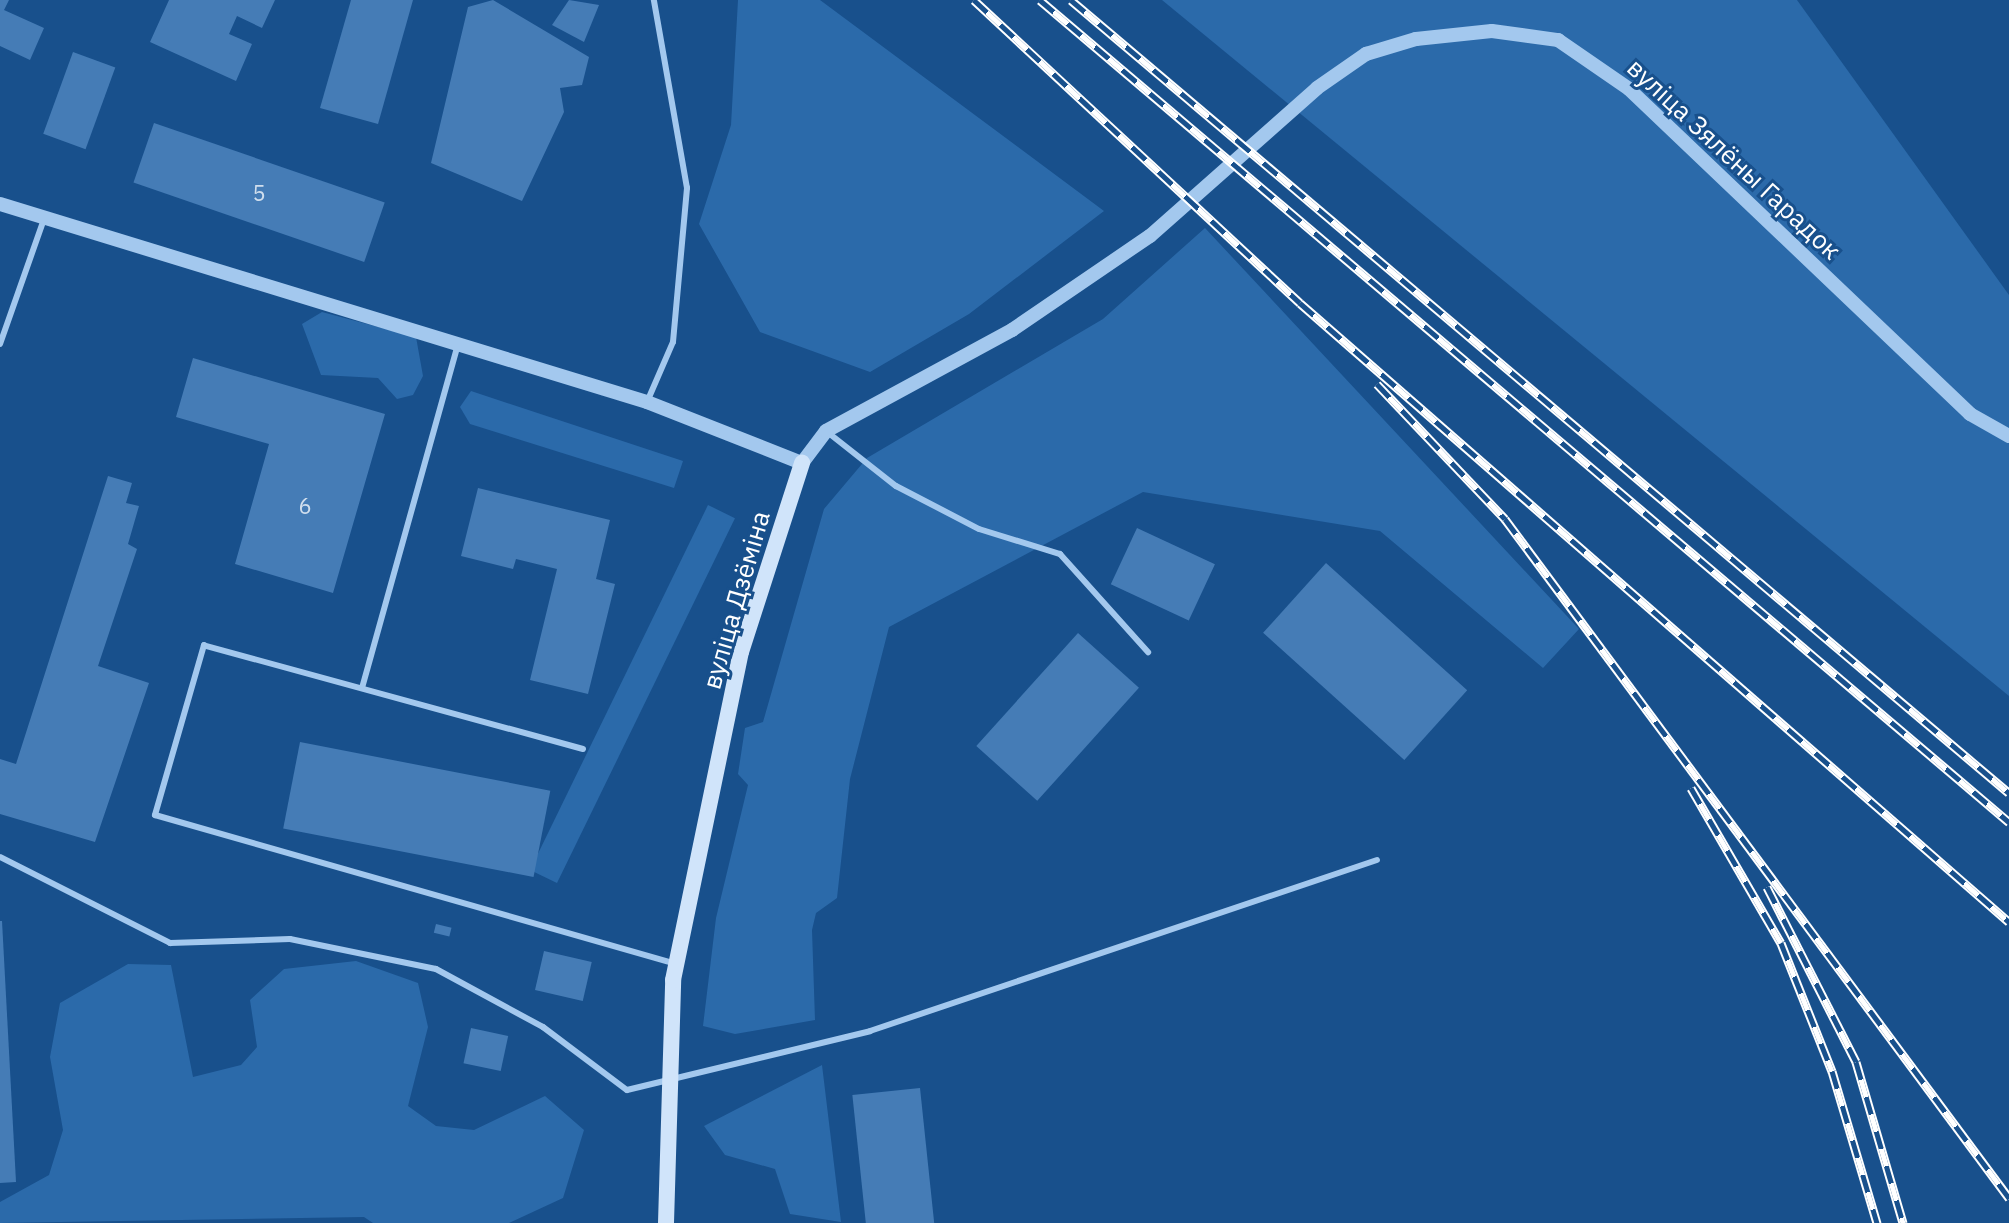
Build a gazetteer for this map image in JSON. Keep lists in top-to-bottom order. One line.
{"streets":{"main road":["вуліца Дзёміна"],"street":["вуліца Зялёны Гарадок"]},"crossings":[["вуліца Зялёны Гарадок","вуліца Дзёміна"]],"house_numbers":["5","6"]}
